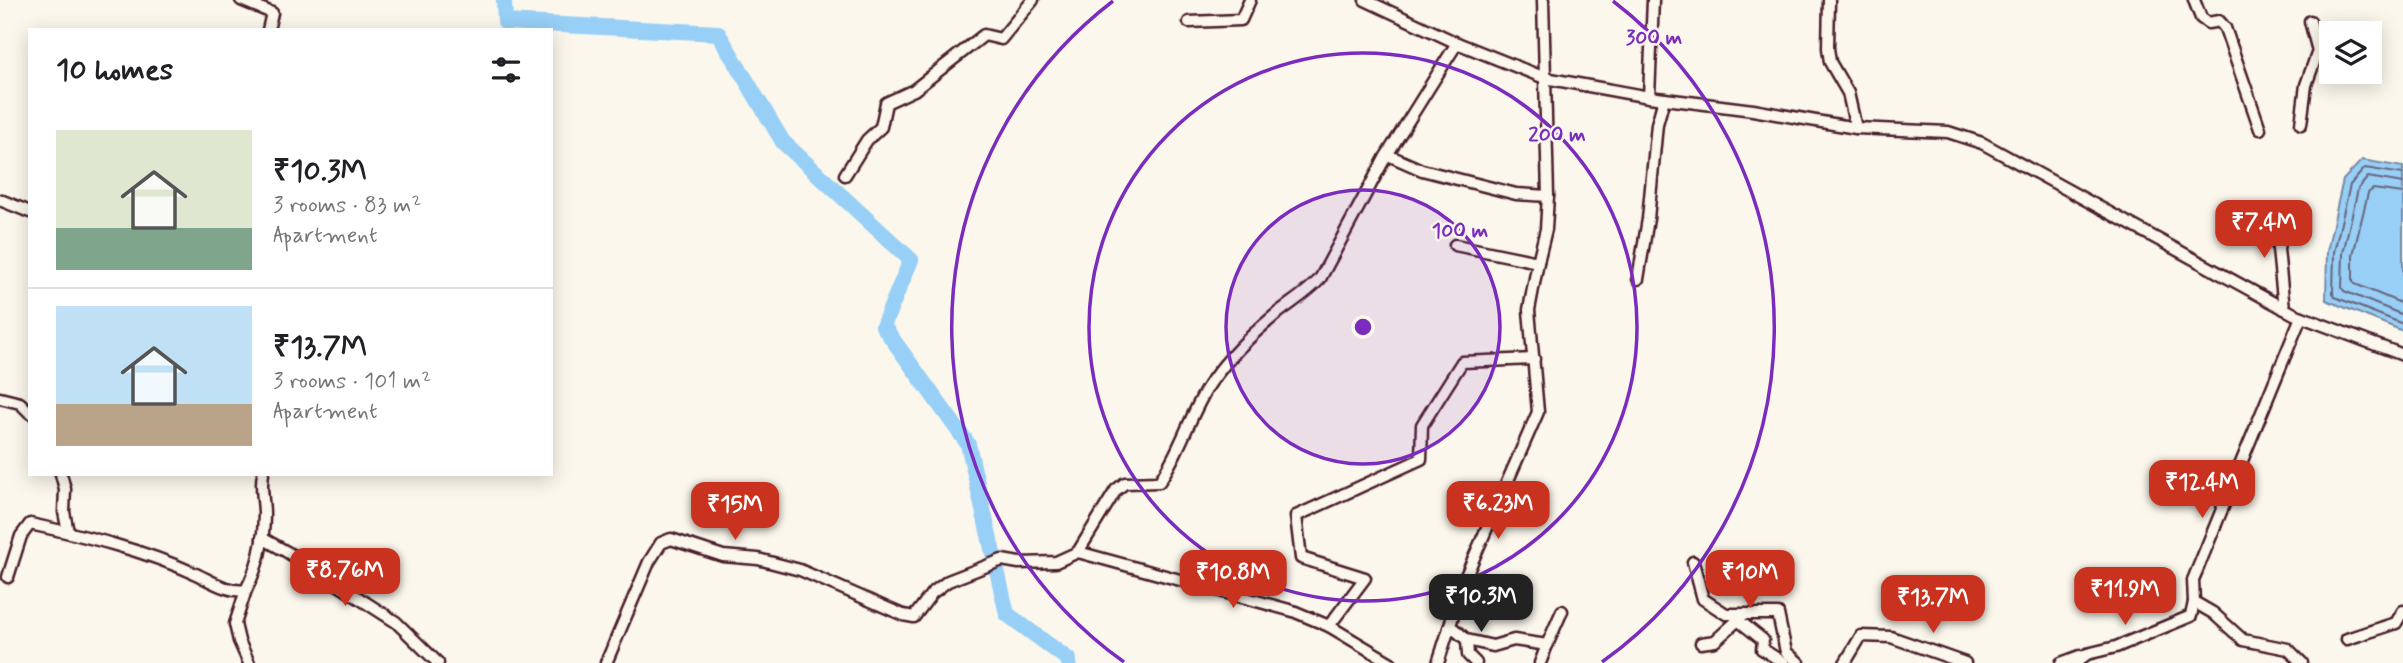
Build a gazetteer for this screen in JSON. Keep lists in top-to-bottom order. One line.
{"page":{"heading":"10 homes","list":[{"name":"₹10.3M","note":"3 rooms · 83 m² · Apartment"},{"name":"₹13.7M","note":"3 rooms · 101 m² · Apartment"}],"price":["₹7.4M","₹12.4M","₹6.23M","₹15M","₹8.76M","₹10.8M","₹10M","₹11.9M","₹10.3M","₹13.7M"]},"rings":["300 m","200 m","100 m"]}
